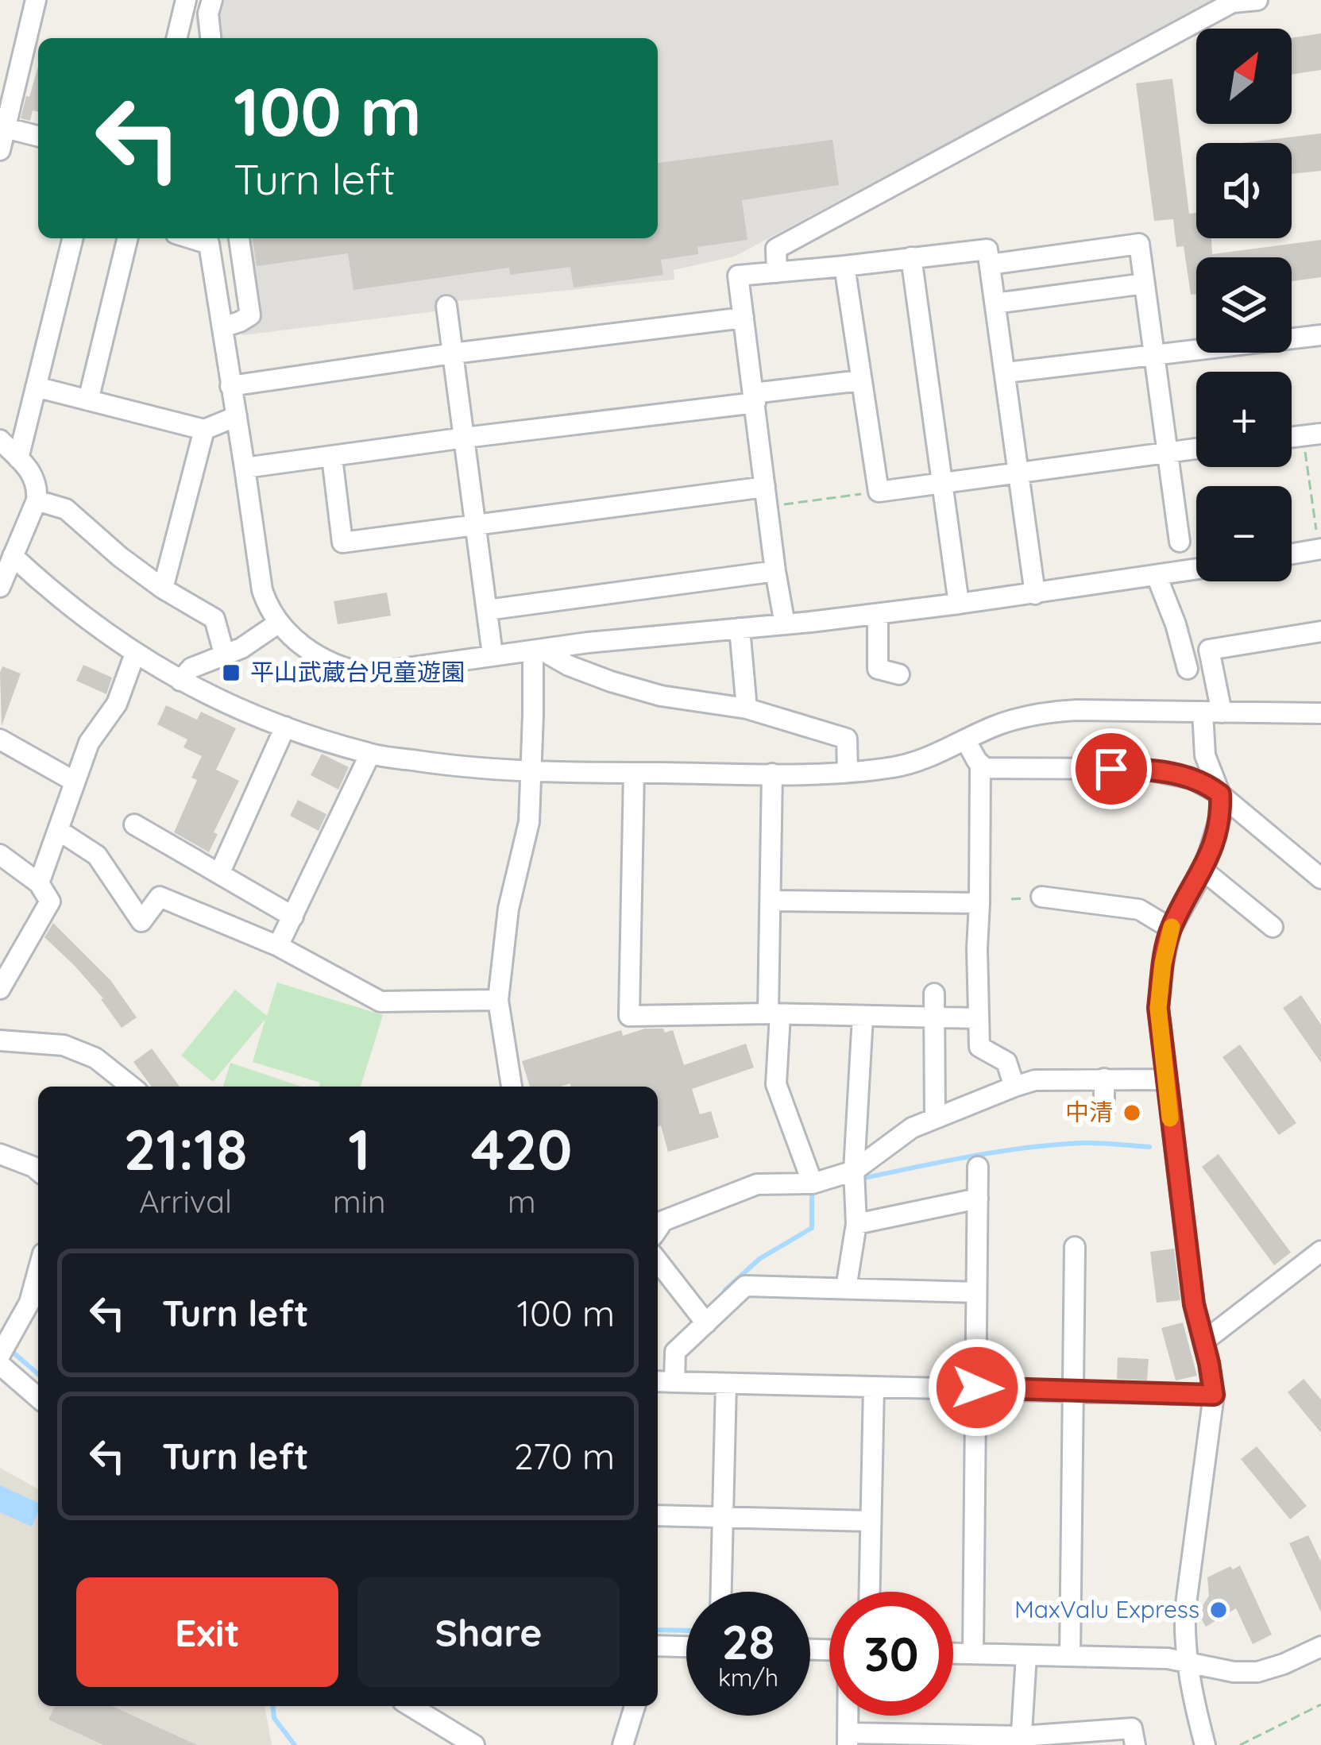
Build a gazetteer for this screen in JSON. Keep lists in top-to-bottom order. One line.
{"places":{"transit":["平山武蔵台児童遊園"],"other":["中清","MaxValu Express"]},"north":"top right","page":{"map_buttons":["+","−"],"turn":["100 m","Turn left"],"eta":["21:18","Arrival","1","min","420","m"],"list":[{"name":"Turn left","value":"100 m"},{"name":"Turn left","value":"270 m"}],"buttons":["Exit","Share"],"speed":"28 km/h","limit":"30"}}
